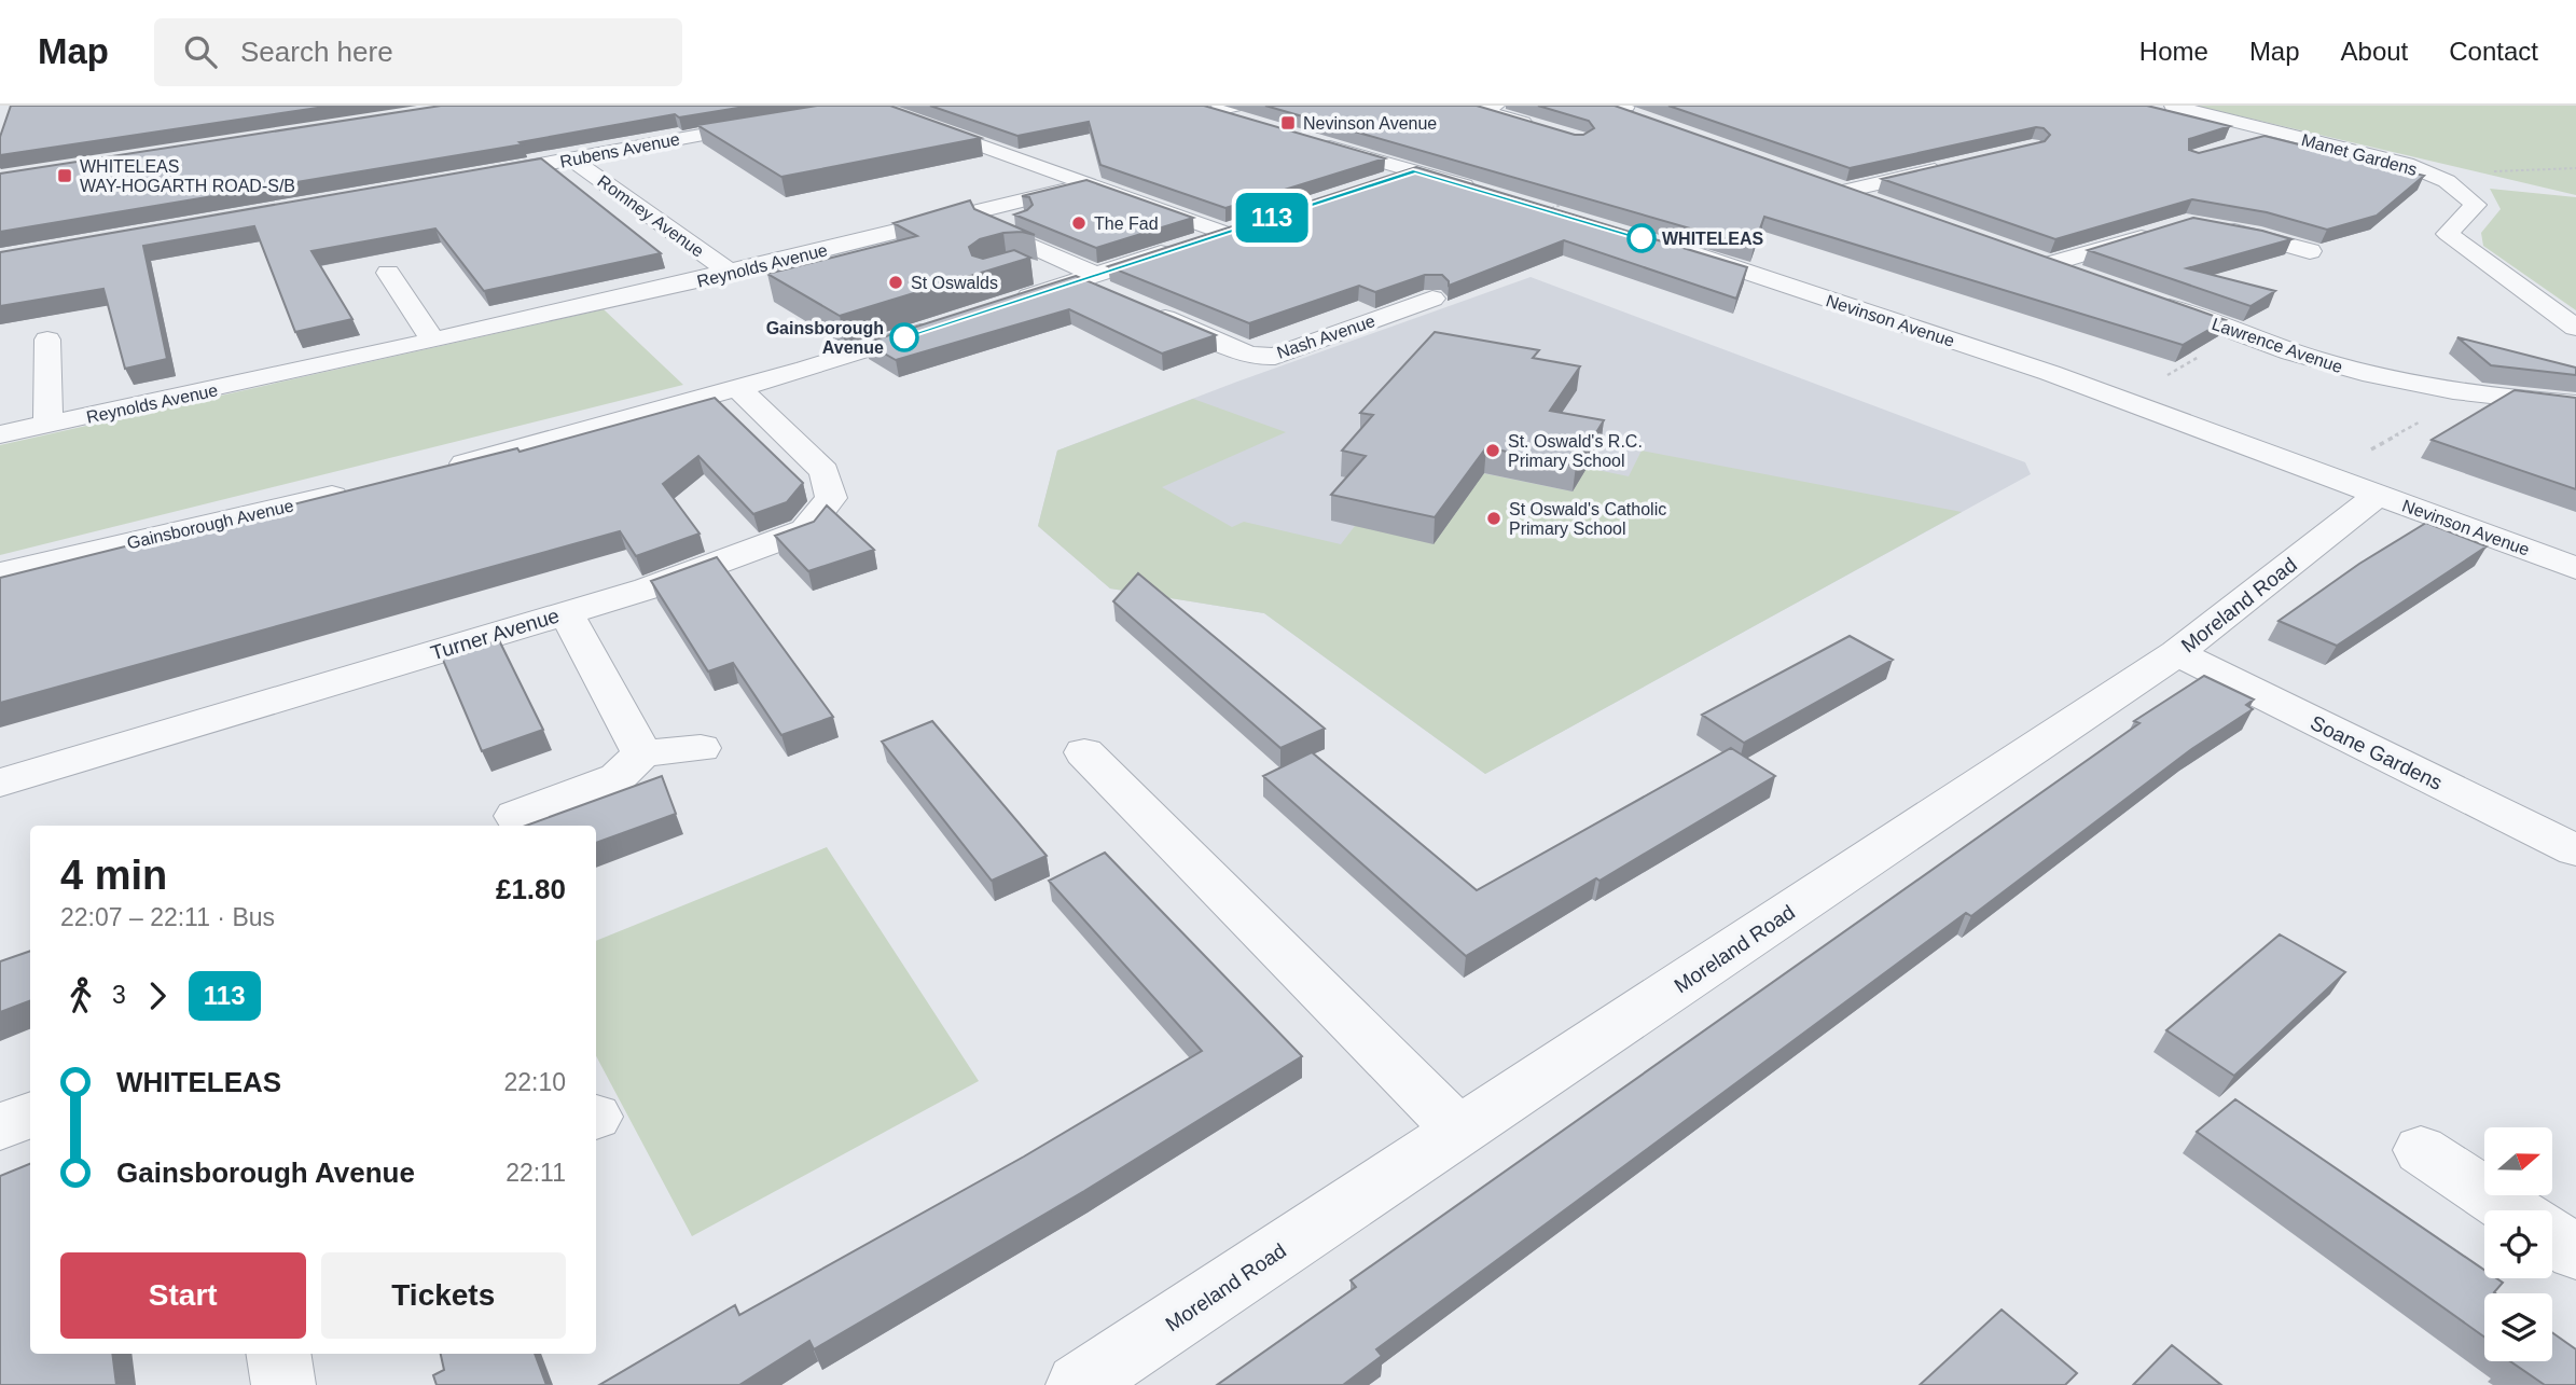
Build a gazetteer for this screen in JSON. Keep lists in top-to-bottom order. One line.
{"streets":{"street":["Rubens Avenue","Manet Gardens","Romney Avenue","Reynolds Avenue","Nevinson Avenue","Nash Avenue","Lawrence Avenue","Gainsborough Avenue","Moreland Road","Turner Avenue","Soane Gardens"]},"crossings":[["Rubens Avenue","Romney Avenue"],["Romney Avenue","Reynolds Avenue"],["Nevinson Avenue","Moreland Road"],["Moreland Road","Soane Gardens"]],"places":{"transit":["Nevinson Avenue","WHITELEAS WAY-HOGARTH ROAD-S/B"],"other":["The Fad","WHITELEAS","St Oswalds","Gainsborough Avenue","St. Oswald's R.C. Primary School","St Oswald's Catholic Primary School"]},"lines":["bus line 113"],"north":"right","page":{"header":"Map","search":"Search here","nav":["Home","Map","About","Contact"],"on_map":"113","heading":["4 min","22:07 – 22:11 · Bus","£1.80"],"legs":["3","113"],"list":[{"name":"WHITELEAS","value":"22:10"},{"name":"Gainsborough Avenue","value":"22:11"}],"buttons":["Start","Tickets"]}}
